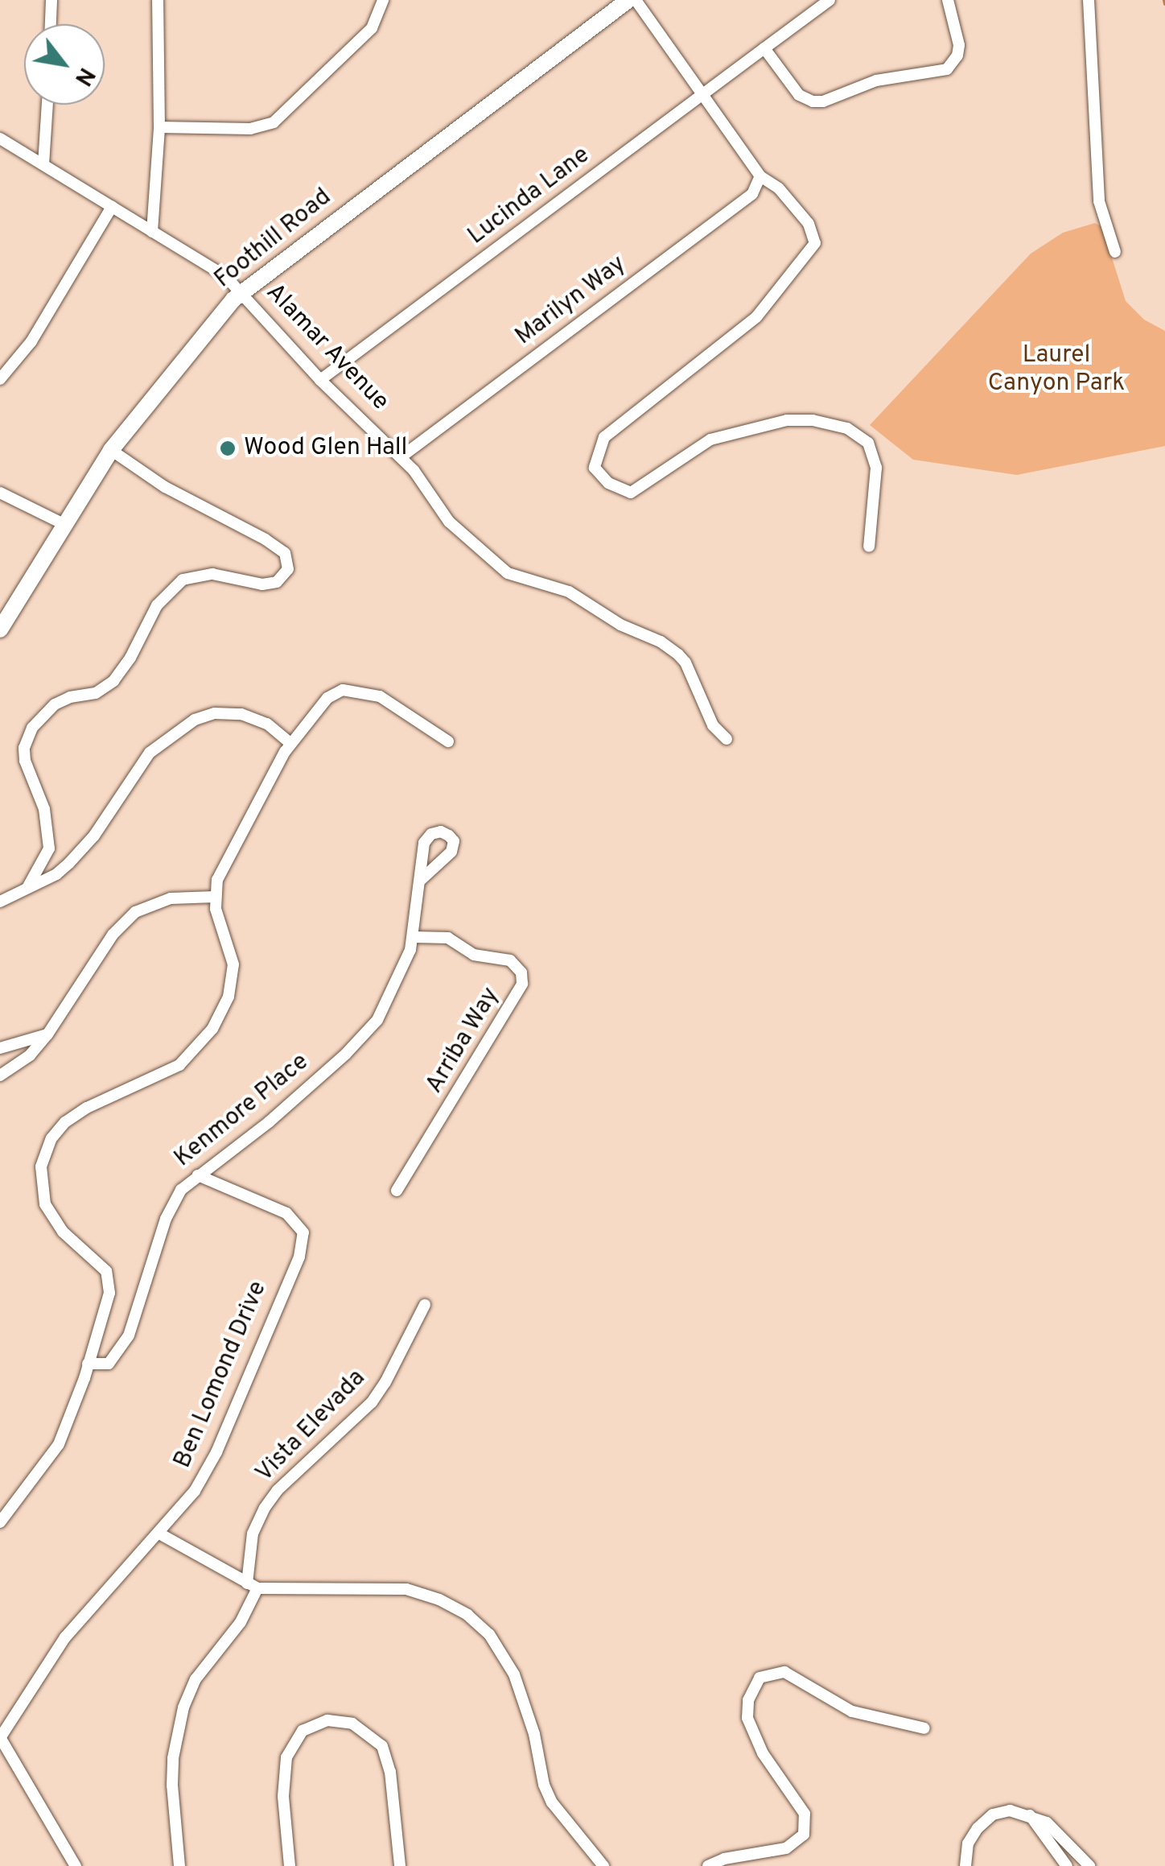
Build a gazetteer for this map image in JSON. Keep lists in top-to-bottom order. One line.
{"streets":{"main road":["Foothill Road"],"street":["Lucinda Lane","Marilyn Way","Alamar Avenue","Arriba Way","Kenmore Place","Ben Lomond Drive","Vista Elevada"]},"crossings":[["Lucinda Lane","Alamar Avenue"],["Foothill Road","Alamar Avenue"],["Marilyn Way","Alamar Avenue"],["Arriba Way","Kenmore Place"],["Kenmore Place","Ben Lomond Drive"]],"parks":["Laurel Canyon Park"],"places":["Wood Glen Hall"],"north":"bottom right"}
